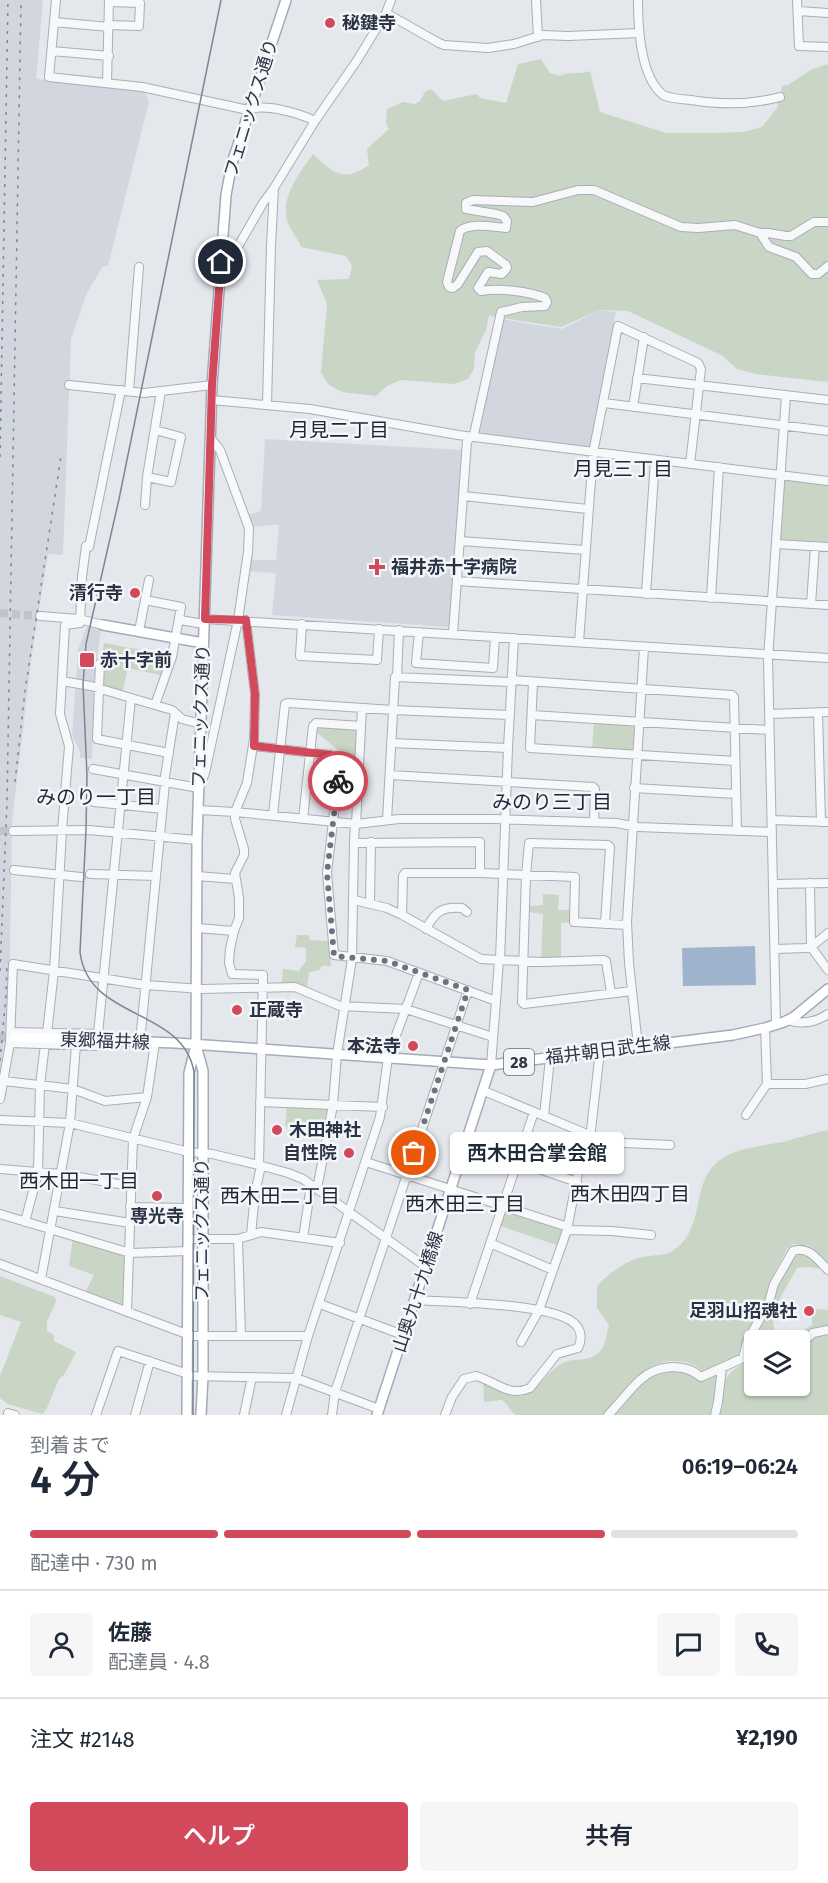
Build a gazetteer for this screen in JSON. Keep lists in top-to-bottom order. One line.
{"streets":{"main road":["フェニックス通り","東郷福井線","福井朝日武生線","28","山奥九十九橋線"]},"crossings":[["フェニックス通り","東郷福井線"],["フェニックス通り","福井朝日武生線"],["東郷福井線","福井朝日武生線"],["福井朝日武生線","山奥九十九橋線"]],"districts":["月見二丁目","月見三丁目","みのり一丁目","みのり三丁目","西木田一丁目","西木田四丁目","西木田二丁目","西木田三丁目"],"places":{"other":["秘鍵寺","清行寺","正蔵寺","本法寺","木田神社","自性院","西木田合掌会館","専光寺","足羽山招魂社"],"health":["福井赤十字病院"],"transit":["赤十字前"]},"page":{"bubble":"西木田合掌会館","heading":["4 分","到着まで","06:19–06:24"],"panel":["佐藤","配達員 · 4.8","注文 #2148","¥2,190"],"bar":"配達中 · 730 m","buttons":["ヘルプ","共有"]}}
